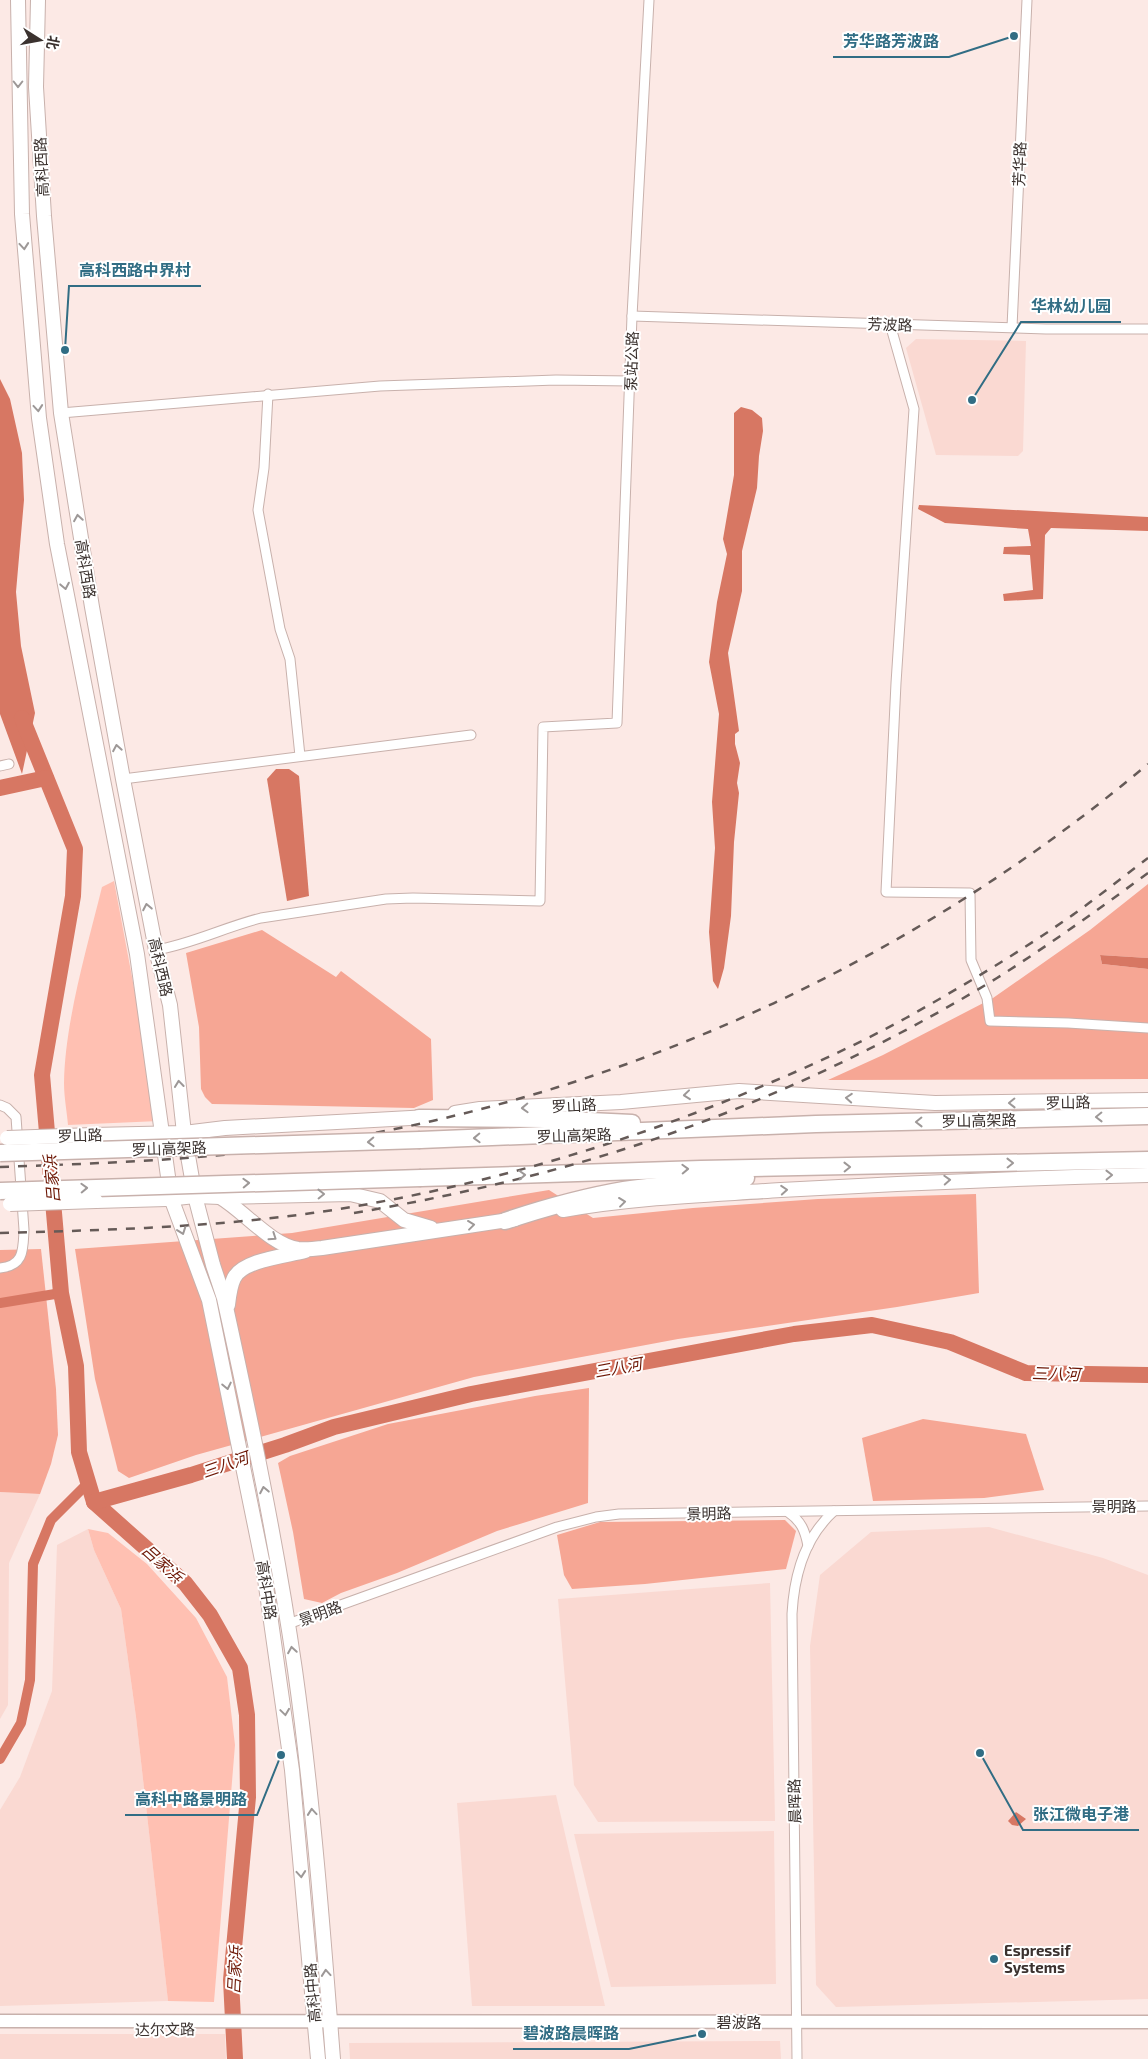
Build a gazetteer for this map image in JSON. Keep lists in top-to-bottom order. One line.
{"streets":{"highway":["罗山高架路"],"main road":["高科西路","罗山路","高科中路"],"street":["芳华路","芳波路","泵站公路","景明路","晨晖路","碧波路","达尔文路"]},"crossings":[["芳华路","芳波路"],["高科西路","泵站公路"],["高科西路","罗山路"],["高科西路","高科中路"],["芳波路","泵站公路"],["罗山路","高科中路"],["景明路","高科中路"],["景明路","晨晖路"],["高科中路","碧波路"],["高科中路","达尔文路"],["晨晖路","碧波路"],["碧波路","达尔文路"]],"water":["吕家浜","三八河"],"places":["芳华路芳波路","高科西路中界村","华林幼儿园","张江微电子港","高科中路景明路","Espressif Systems","碧波路晨晖路"],"north":"right"}
